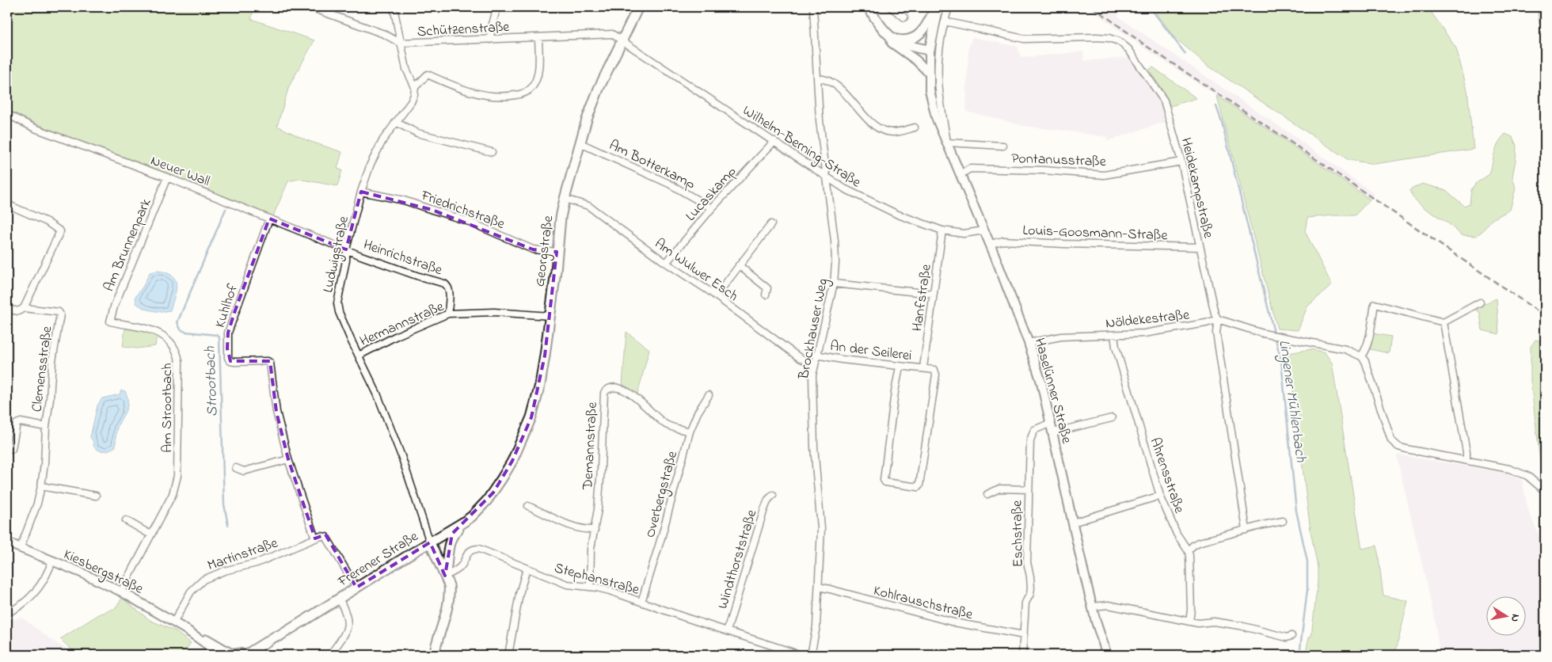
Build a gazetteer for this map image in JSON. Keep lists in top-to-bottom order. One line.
{"streets":{"main road":["Georgstraße","Frerener Straße"],"street":["Schützenstraße","Wilhelm-Berning-Straße","Pontanusstraße","Am Botterkamp","Neuer Wall","Heidekampstraße","Lucaskamp","Friedrichstraße","Louis-Goosmann-Straße","Am Brunnenpark","Ludwigstraße","Heinrichstraße","Am Wulwer Esch","Hanfstraße","Kuhlhof","Nöldekestraße","Hermannstraße","Brockhauser Weg","An der Seilerei","Clemensstraße","Haselünner Straße","Am Strootbach","Demannstraße","Ahrensstraße","Overbergstraße","Eschstraße","Martinstraße","Windthorststraße","Kiesbergstraße","Stephanstraße","Kohlrauschstraße"]},"crossings":[["Schützenstraße","Wilhelm-Berning-Straße"],["Schützenstraße","Georgstraße"],["Wilhelm-Berning-Straße","Lucaskamp"],["Wilhelm-Berning-Straße","Georgstraße"],["Wilhelm-Berning-Straße","Hanfstraße"],["Wilhelm-Berning-Straße","Brockhauser Weg"],["Wilhelm-Berning-Straße","Haselünner Straße"],["Pontanusstraße","Heidekampstraße"],["Pontanusstraße","Haselünner Straße"],["Am Botterkamp","Lucaskamp"],["Am Botterkamp","Georgstraße"],["Neuer Wall","Am Brunnenpark"],["Neuer Wall","Ludwigstraße"],["Neuer Wall","Heinrichstraße"],["Neuer Wall","Kuhlhof"],["Heidekampstraße","Louis-Goosmann-Straße"],["Heidekampstraße","Nöldekestraße"],["Heidekampstraße","Haselünner Straße"],["Lucaskamp","Am Wulwer Esch"],["Friedrichstraße","Georgstraße"],["Friedrichstraße","Ludwigstraße"],["Louis-Goosmann-Straße","Haselünner Straße"],["Am Brunnenpark","Am Strootbach"],["Georgstraße","Am Wulwer Esch"],["Georgstraße","Hermannstraße"],["Georgstraße","Frerener Straße"],["Ludwigstraße","Heinrichstraße"],["Ludwigstraße","Hermannstraße"],["Ludwigstraße","Frerener Straße"],["Heinrichstraße","Hermannstraße"],["Am Wulwer Esch","Brockhauser Weg"],["Hanfstraße","An der Seilerei"],["Kuhlhof","Martinstraße"],["Nöldekestraße","Haselünner Straße"],["Nöldekestraße","Ahrensstraße"],["Brockhauser Weg","An der Seilerei"],["Brockhauser Weg","Kohlrauschstraße"],["Clemensstraße","Kiesbergstraße"],["Haselünner Straße","Eschstraße"],["Am Strootbach","Kiesbergstraße"],["Demannstraße","Overbergstraße"],["Demannstraße","Stephanstraße"],["Overbergstraße","Stephanstraße"],["Eschstraße","Kohlrauschstraße"],["Martinstraße","Kiesbergstraße"],["Windthorststraße","Stephanstraße"]],"water":["Strootbach","Lingener Mühlenbach"],"north":"right"}
